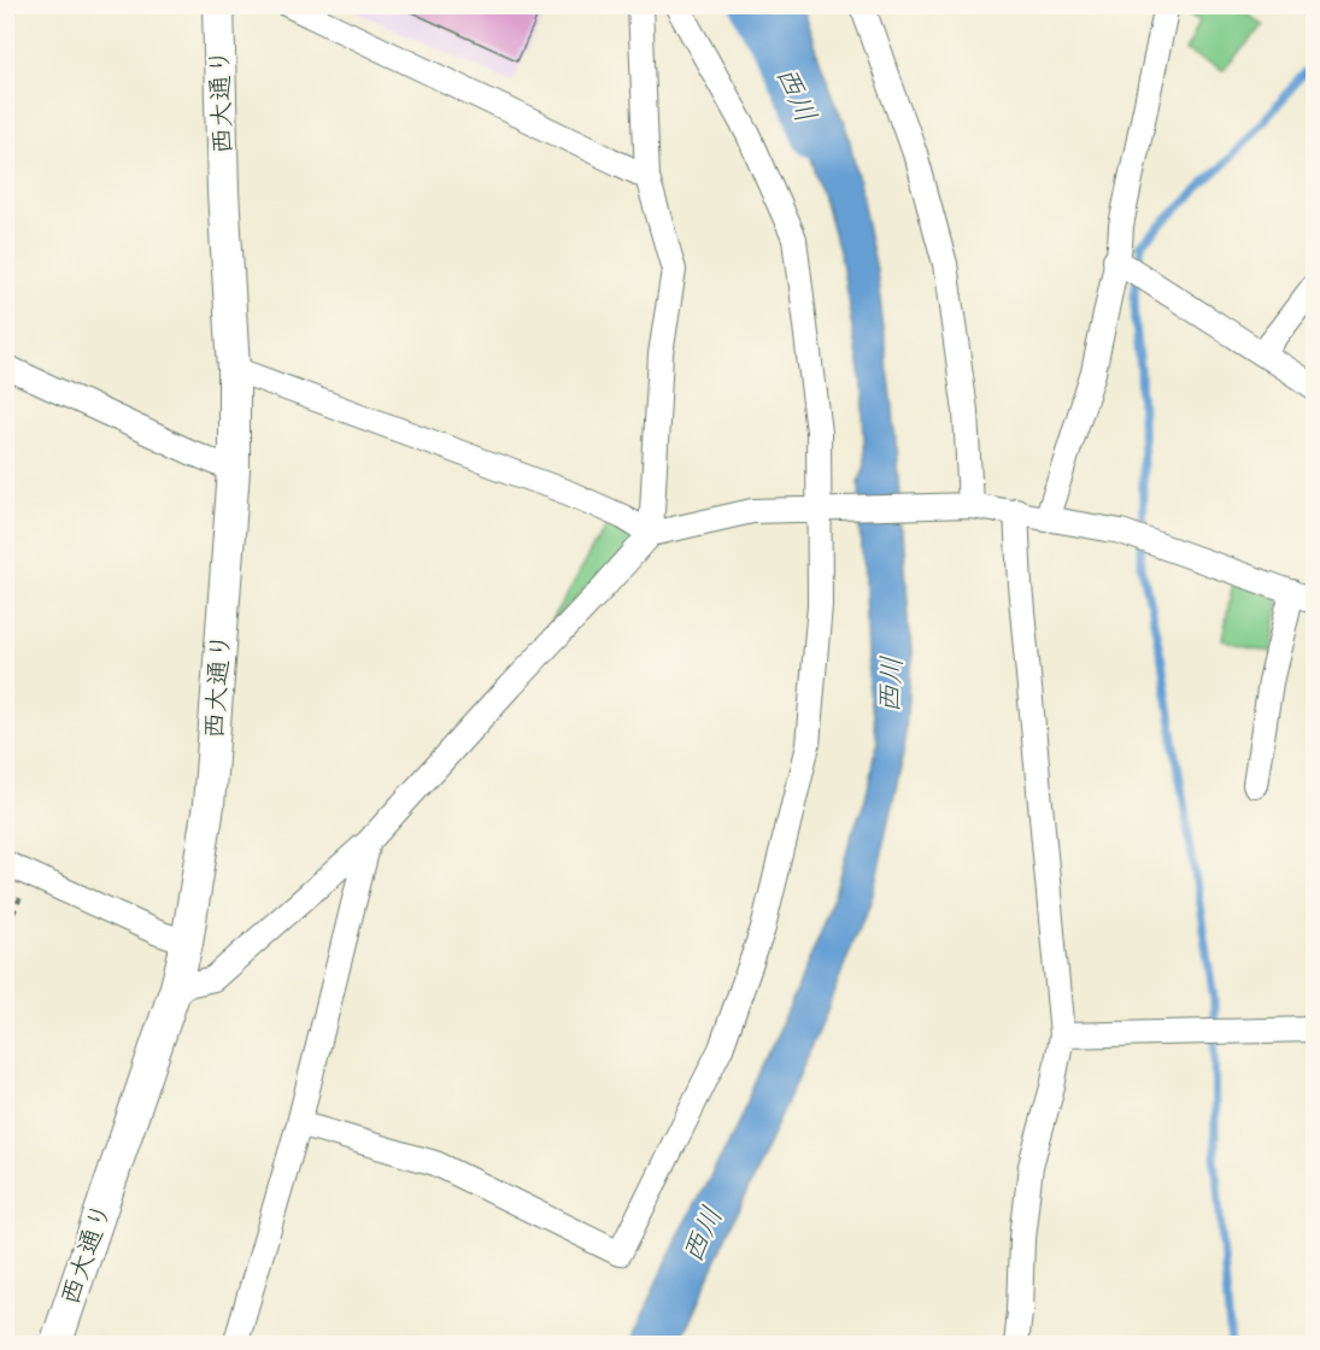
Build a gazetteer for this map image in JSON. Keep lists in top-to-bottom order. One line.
{"streets":{"street":["西大通り"]},"water":["西川"]}
